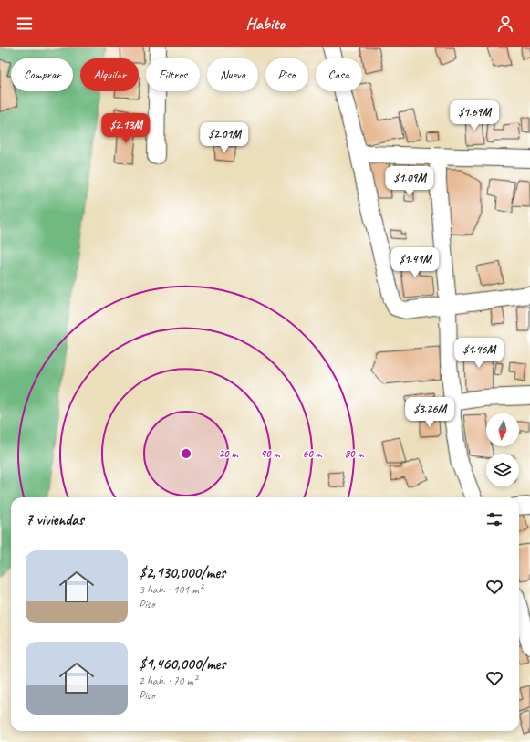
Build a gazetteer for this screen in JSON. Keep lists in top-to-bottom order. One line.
{"north":"bottom","page":{"header":"Habito","chip":["Comprar","Alquilar","Filtros","Nuevo","Piso","Casa"],"price":["$1.69M","$2.13M","$2.01M","$1.09M","$1.41M","$1.46M","$3.26M"],"heading":"7 viviendas","list":[{"name":"$2,130,000/mes","note":"3 hab. · 101 m² · Piso"},{"name":"$1,460,000/mes","note":"2 hab. · 70 m² · Piso"}]},"rings":["20 m","40 m","60 m","80 m"]}
